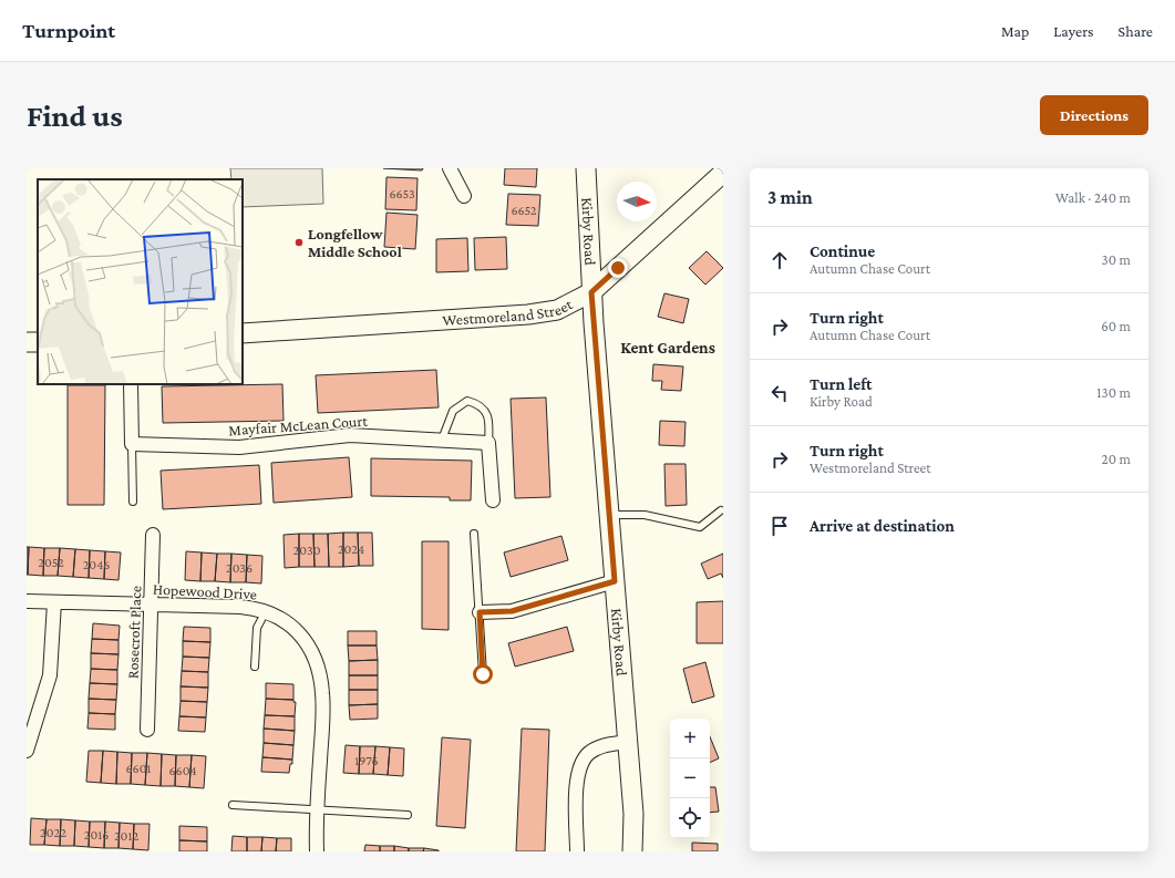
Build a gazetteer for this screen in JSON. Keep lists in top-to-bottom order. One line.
{"streets":{"main road":["Kirby Road","Westmoreland Street"],"street":["Mayfair McLean Court","Hopewood Drive","Rosecroft Place"]},"crossings":[["Kirby Road","Westmoreland Street"],["Hopewood Drive","Rosecroft Place"]],"districts":["Kent Gardens"],"places":["Longfellow Middle School"],"house_numbers":["6653","6652","2024","2030","2052","2046","2036","1976","6601","6604","2022","2016","2012"],"north":"right","page":{"header":"Turnpoint","nav":["Map","Layers","Share"],"buttons":"Directions","title":"Find us","heading":["3 min","Walk · 240 m"],"list":[["Continue","Autumn Chase Court","30 m"],["Turn right","Autumn Chase Court","60 m"],["Turn left","Kirby Road","130 m"],["Turn right","Westmoreland Street","20 m"],"Arrive at destination"],"map_buttons":["+","−"]}}
